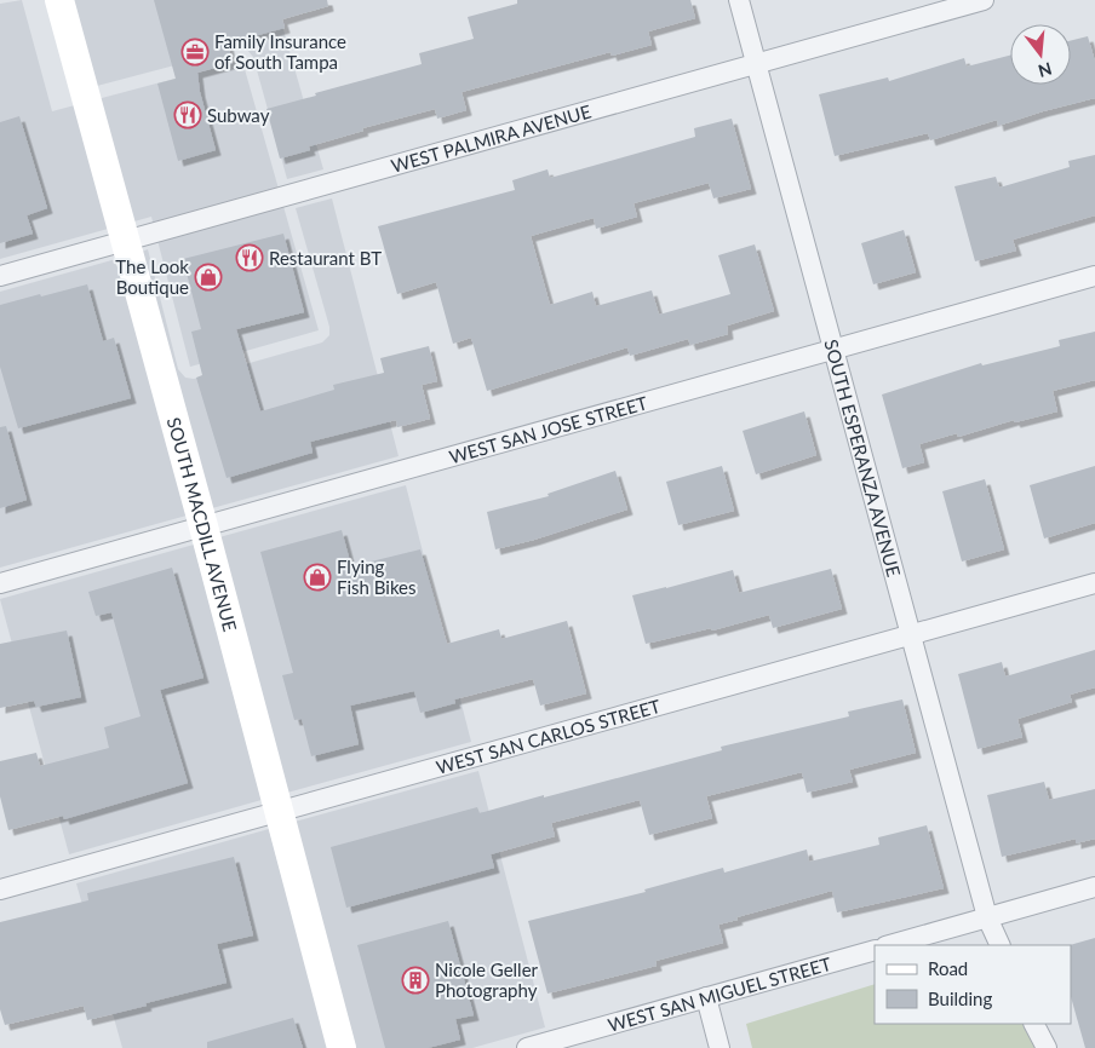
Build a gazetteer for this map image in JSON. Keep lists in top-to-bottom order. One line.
{"streets":{"street":["WEST PALMIRA AVENUE","WEST SAN JOSE STREET","SOUTH ESPERANZA AVENUE","SOUTH MACDILL AVENUE","WEST SAN CARLOS STREET","WEST SAN MIGUEL STREET"]},"crossings":[["WEST PALMIRA AVENUE","SOUTH ESPERANZA AVENUE"],["WEST PALMIRA AVENUE","SOUTH MACDILL AVENUE"],["WEST SAN JOSE STREET","SOUTH ESPERANZA AVENUE"],["WEST SAN JOSE STREET","SOUTH MACDILL AVENUE"],["SOUTH ESPERANZA AVENUE","WEST SAN CARLOS STREET"],["SOUTH MACDILL AVENUE","WEST SAN CARLOS STREET"]],"places":{"office":["Family Insurance of South Tampa"],"restaurant":["Subway","Restaurant BT"],"shop":["The Look Boutique","Flying Fish Bikes"],"building":["Nicole Geller Photography"]},"legend":["Road","Building"],"north":"bottom"}
